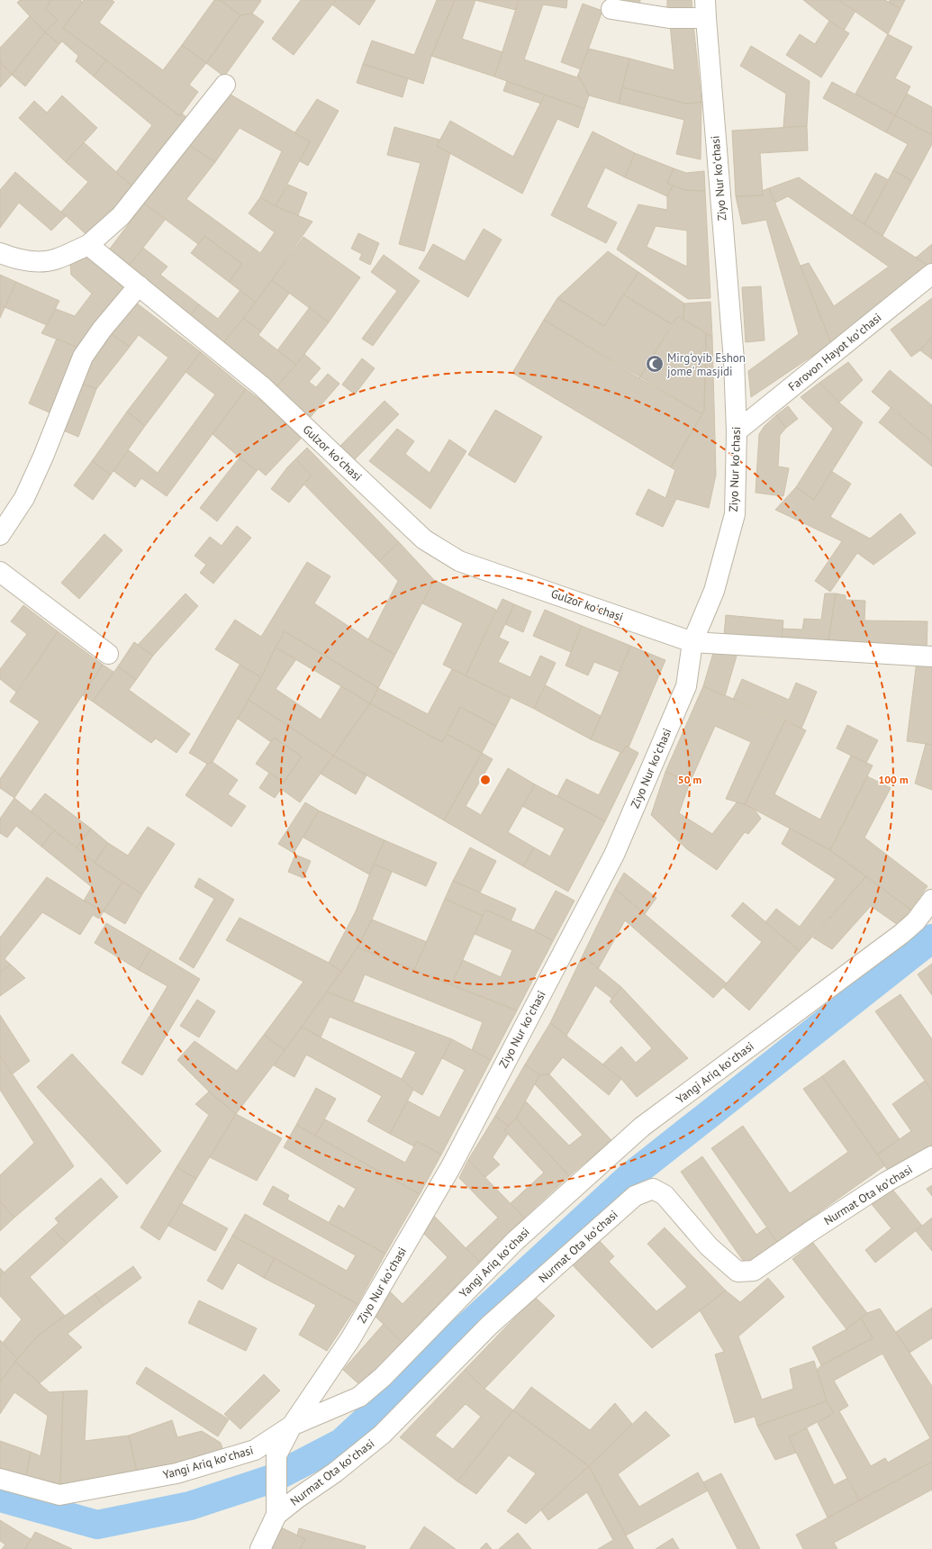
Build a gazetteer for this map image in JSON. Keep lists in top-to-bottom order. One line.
{"streets":{"street":["Ziyo Nur koʻchasi","Farovon Hayot koʻchasi","Gulzor koʻchasi","Yangi Ariq koʻchasi","Nurmat Ota koʻchasi"]},"crossings":[["Ziyo Nur koʻchasi","Farovon Hayot koʻchasi"],["Ziyo Nur koʻchasi","Gulzor koʻchasi"],["Ziyo Nur koʻchasi","Yangi Ariq koʻchasi"],["Ziyo Nur koʻchasi","Nurmat Ota koʻchasi"]],"places":{"mosque":["Mirg‘oyib Eshon jome' masjidi"]},"rings":["50 m","100 m"]}
